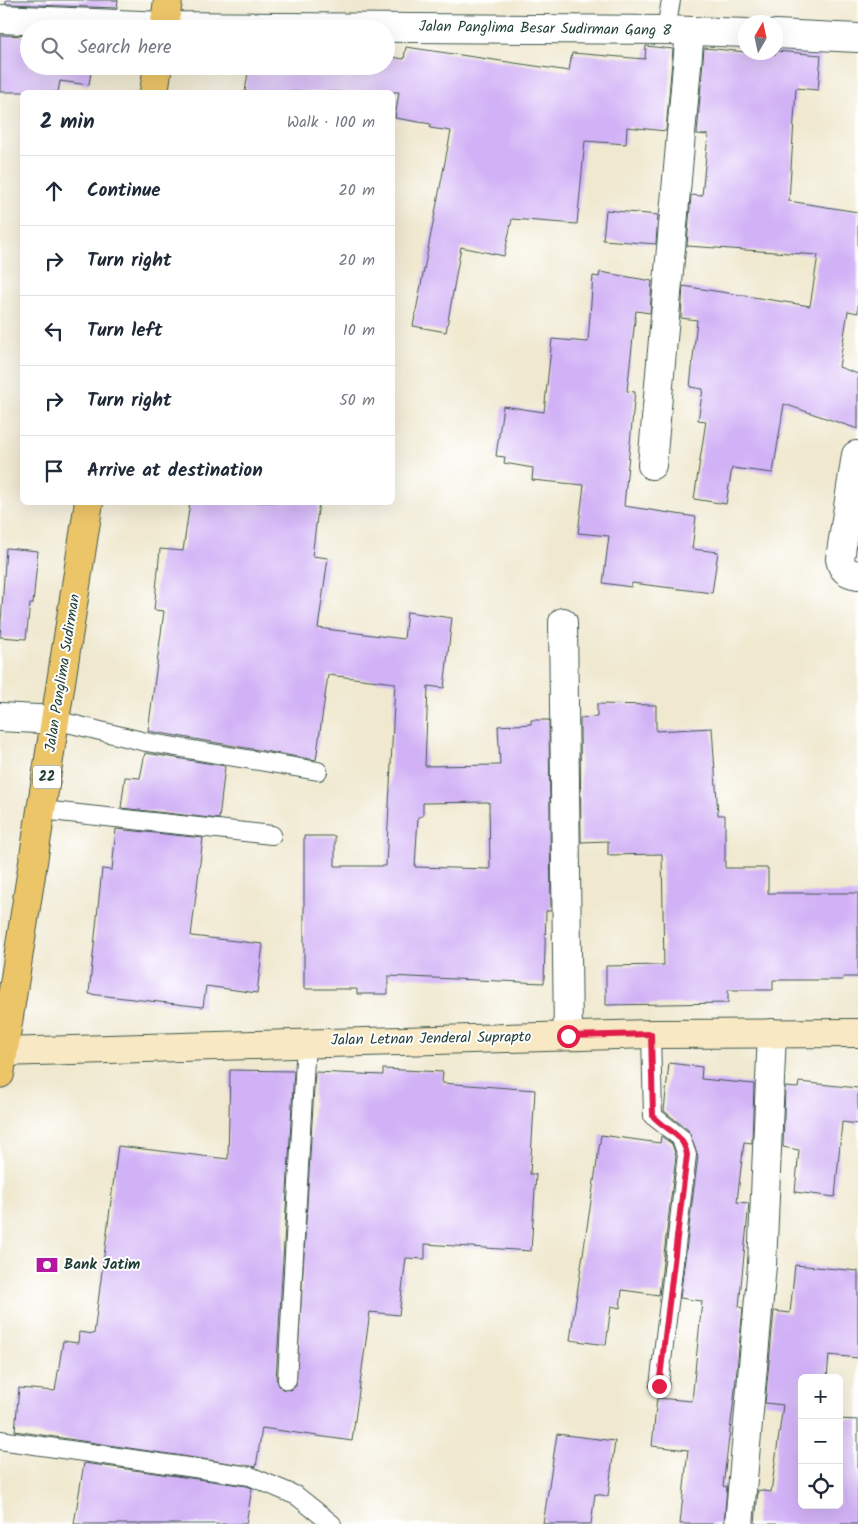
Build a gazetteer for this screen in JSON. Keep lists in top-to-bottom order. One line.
{"streets":{"highway":["Jalan Panglima Sudirman","22"],"main road":["Jalan Letnan Jenderal Suprapto"],"street":["Jalan Panglima Besar Sudirman Gang 8"]},"crossings":[["Jalan Panglima Sudirman","Jalan Letnan Jenderal Suprapto"]],"places":{"bank":["Bank Jatim"]},"north":"top","page":{"search":"Search here","heading":["2 min","Walk · 100 m"],"list":[["Continue","20 m"],["Turn right","20 m"],["Turn left","10 m"],["Turn right","50 m"],"Arrive at destination"],"map_buttons":["+","−"]}}
